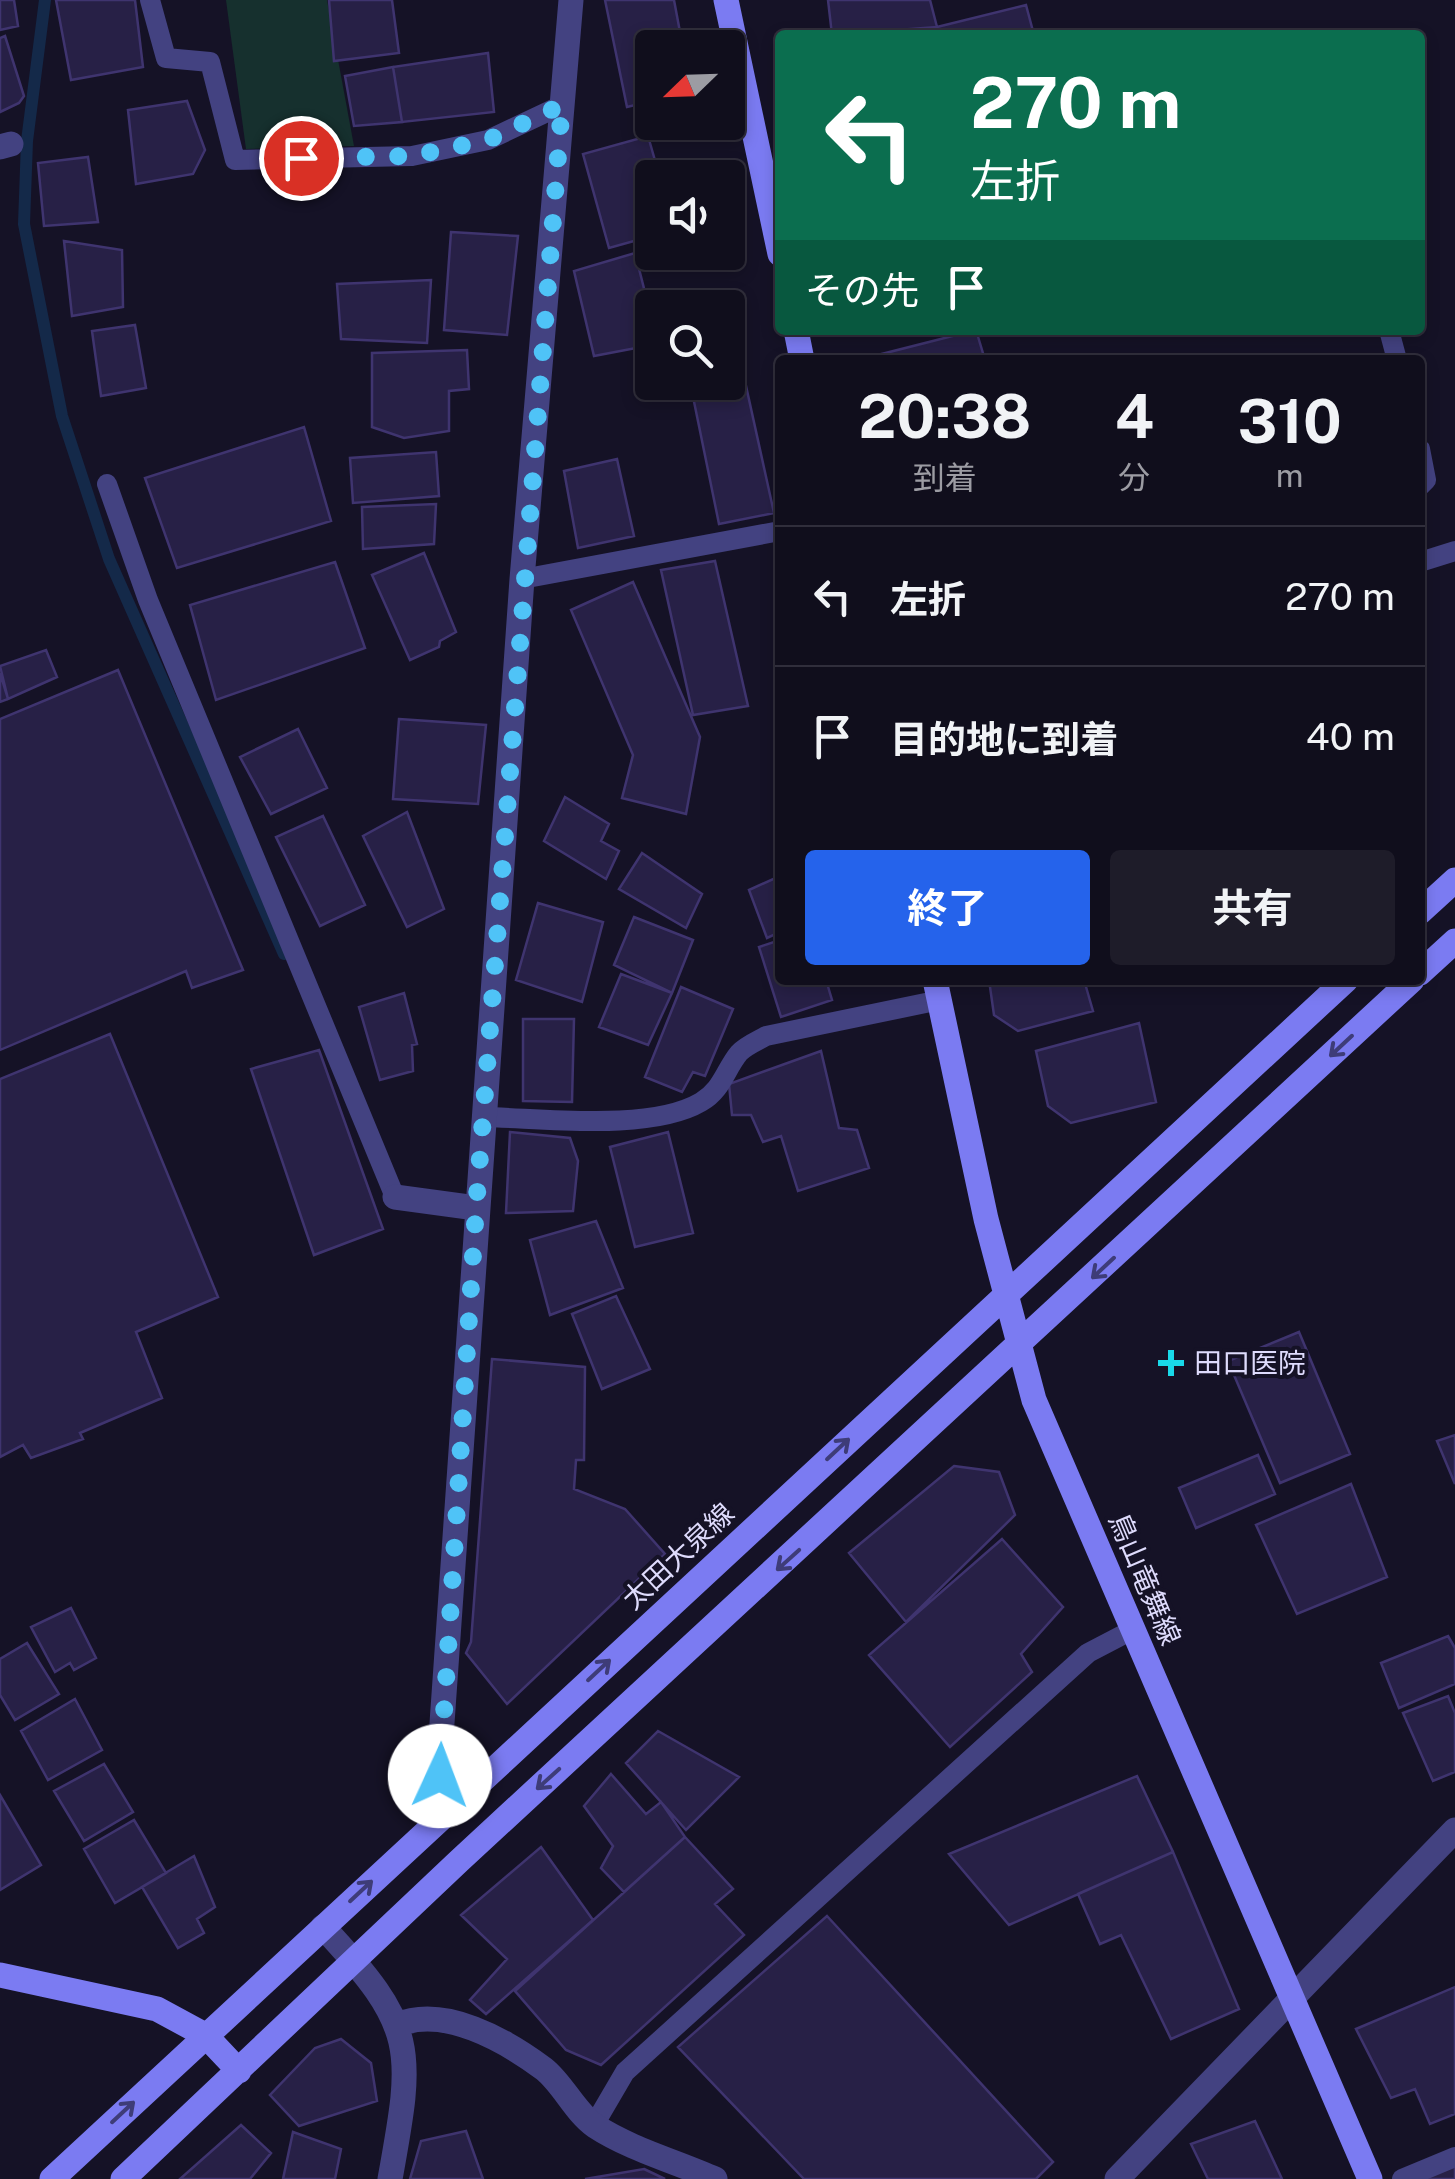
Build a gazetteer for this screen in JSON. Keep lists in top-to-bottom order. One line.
{"streets":{"main road":["太田大泉線","鳥山竜舞線"]},"crossings":[["太田大泉線","鳥山竜舞線"]],"places":{"health":["田口医院"]},"north":"bottom left","page":{"turn":["270 m","左折"],"then":"その先","eta":["20:38","到着","4","分","310","m"],"list":[{"name":"左折","value":"270 m"},{"name":"目的地に到着","value":"40 m"}],"buttons":["終了","共有"]}}
